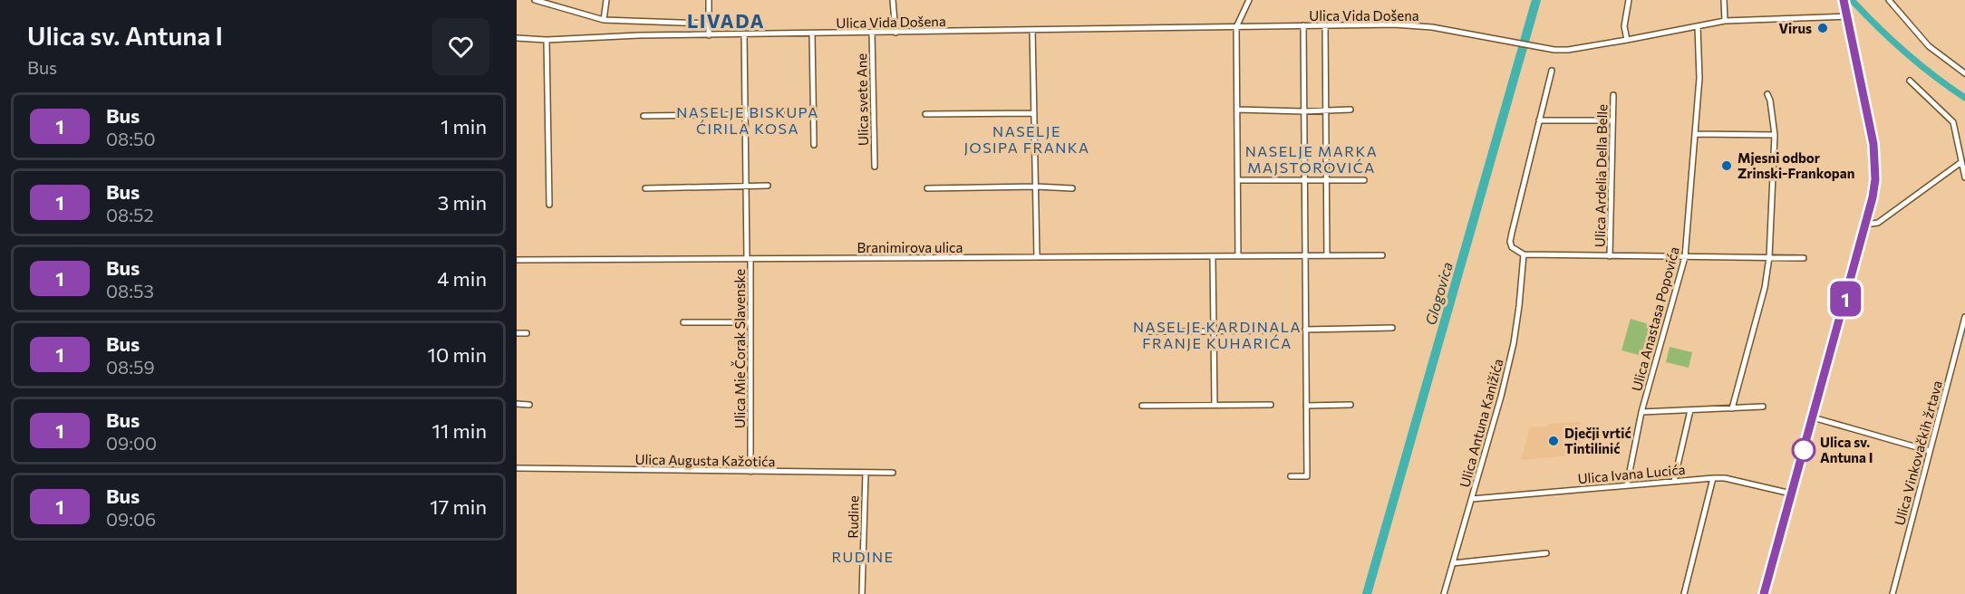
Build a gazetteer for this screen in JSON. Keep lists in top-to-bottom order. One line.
{"streets":{"street":["Ulica Vida Došena","Ulica svete Ane","Ulica Ardelia Della Belle","Branimirova ulica","Ulica Anastasa Popovića","Ulica Mie Čorak Slavenske","Ulica Antuna Kanižića","Ulica Vinkovačkih žrtava","Ulica Augusta Kažotića","Ulica Ivana Lucića","Rudine"]},"crossings":[["Ulica Vida Došena","Ulica svete Ane"],["Ulica Vida Došena","Ulica Anastasa Popovića"],["Branimirova ulica","Ulica Mie Čorak Slavenske"],["Ulica Anastasa Popovića","Ulica Ivana Lucića"],["Ulica Mie Čorak Slavenske","Ulica Augusta Kažotića"],["Ulica Antuna Kanižića","Ulica Ivana Lucića"],["Ulica Augusta Kažotića","Rudine"]],"districts":["LIVADA","NASELJE BISKUPA ĆIRILA KOSA","NASELJE JOSIPA FRANKA","NASELJE MARKA MAJSTOROVIĆA","NASELJE KARDINALA FRANJE KUHARIĆA","RUDINE"],"water":["Glogovica"],"places":["Virus","Mjesni odbor Zrinski-Frankopan","Dječji vrtić Tintilinić","Ulica sv. Antuna I"],"lines":["bus line 1"],"page":{"heading":["Ulica sv. Antuna I","Bus"],"on_map":"1","list":[{"mark":"1","name":"Bus","note":"08:50","value":"1 min"},{"mark":"1","name":"Bus","note":"08:52","value":"3 min"},{"mark":"1","name":"Bus","note":"08:53","value":"4 min"},{"mark":"1","name":"Bus","note":"08:59","value":"10 min"},{"mark":"1","name":"Bus","note":"09:00","value":"11 min"},{"mark":"1","name":"Bus","note":"09:06","value":"17 min"}]}}
